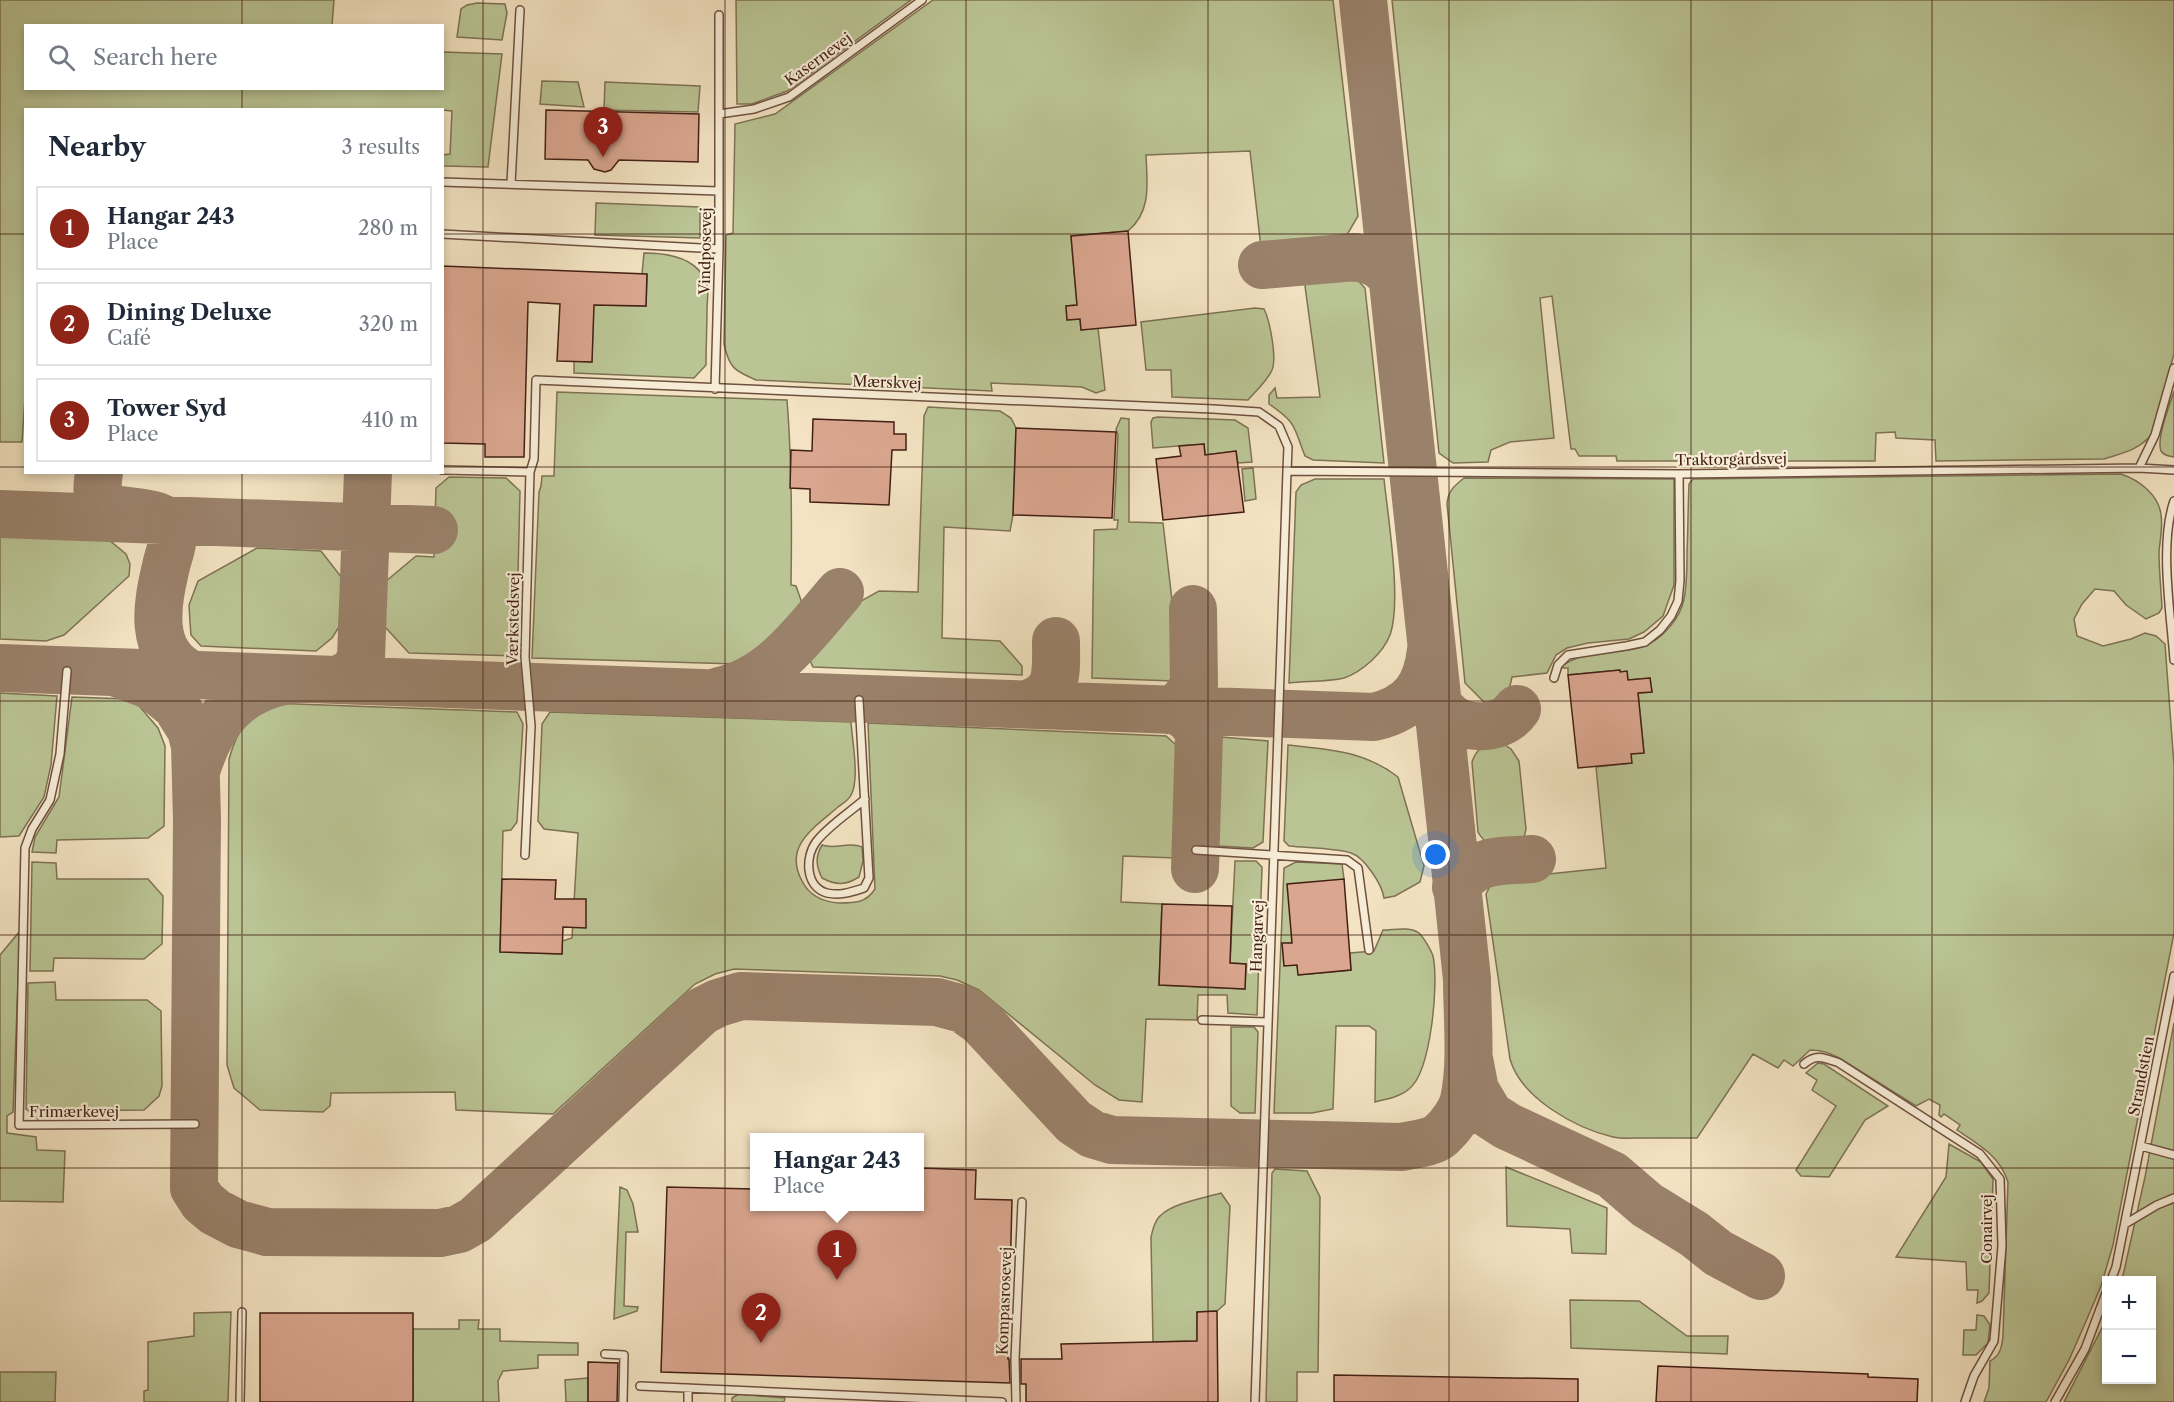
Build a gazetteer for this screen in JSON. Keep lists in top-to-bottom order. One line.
{"streets":{"lane":["Kasernevej","Vindposevej","Mærskvej","Traktorgårdsvej","Værkstedsvej","Hangarvej","Strandstien","Frimærkevej","Conairvej","Kompasrosevej"]},"crossings":[["Kasernevej","Vindposevej"],["Vindposevej","Mærskvej"],["Mærskvej","Traktorgårdsvej"],["Mærskvej","Værkstedsvej"],["Mærskvej","Hangarvej"],["Traktorgårdsvej","Hangarvej"]],"page":{"search":"Search here","pins":["3","1","2"],"heading":["Nearby","3 results"],"list":[{"mark":"1","name":"Hangar 243","note":"Place","value":"280 m"},{"mark":"2","name":"Dining Deluxe","note":"Café","value":"320 m"},{"mark":"3","name":"Tower Syd","note":"Place","value":"410 m"}],"popup":["Hangar 243","Place"],"map_buttons":["+","−"]}}
